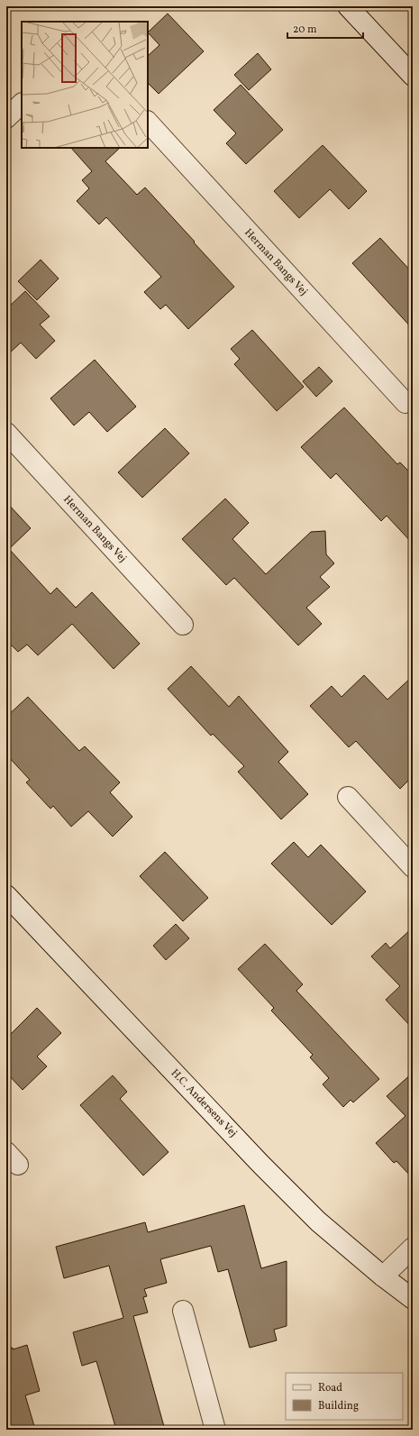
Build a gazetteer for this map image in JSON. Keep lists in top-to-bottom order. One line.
{"streets":{"street":["Herman Bangs Vej","H.C. Andersens Vej"]},"legend":["Road","Building"],"scale_bar":"20 m"}
